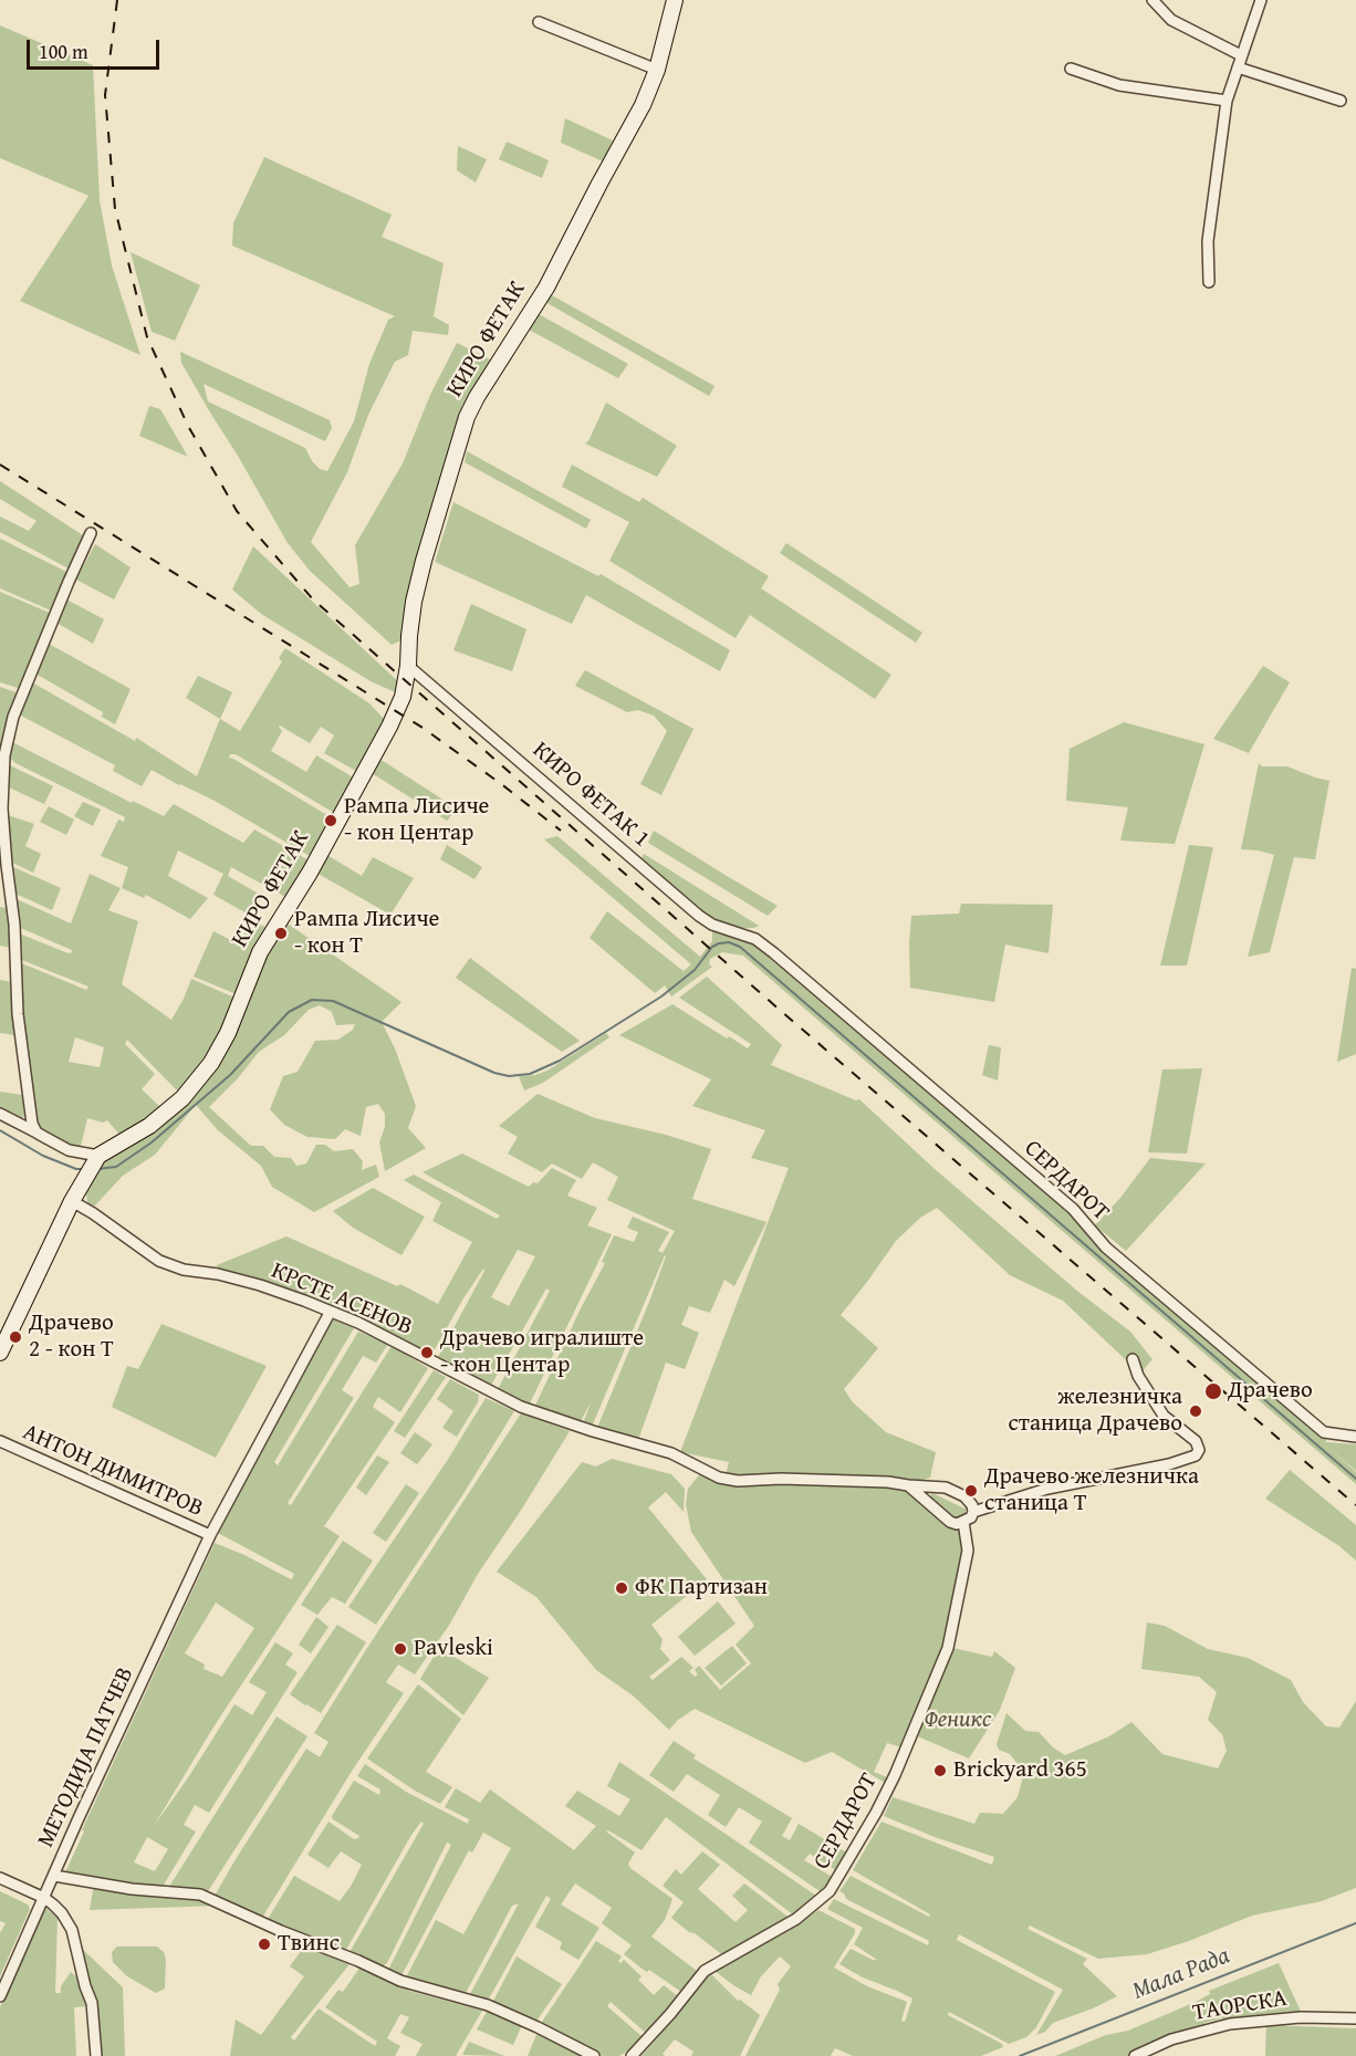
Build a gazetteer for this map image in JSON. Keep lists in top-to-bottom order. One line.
{"streets":{"main road":["КИРО ФЕТАК"],"street":["КИРО ФЕТАК 1","СЕРДАРОТ","КРСТЕ АСЕНОВ","АНТОН ДИМИТРОВ","МЕТОДИЈА ПАТЧЕВ","ТАОРСКА"]},"crossings":[["КИРО ФЕТАК","КИРО ФЕТАК 1"],["КИРО ФЕТАК","КРСТЕ АСЕНОВ"],["КИРО ФЕТАК 1","СЕРДАРОТ"],["КРСТЕ АСЕНОВ","МЕТОДИЈА ПАТЧЕВ"],["АНТОН ДИМИТРОВ","МЕТОДИЈА ПАТЧЕВ"]],"water":["Мала Рада"],"parks":["Феникс"],"places":["Рампа Лисиче - кон Центар","Рампа Лисиче - кон Т","Драчево 2 - кон T","Драчево игралиште - кон Центар","Драчево","железничка станица Драчево","Драчево железничка станица Т","ФК Партизан","Pavleski","Brickyard 365","Твинс"],"scale_bar":"100 m"}
